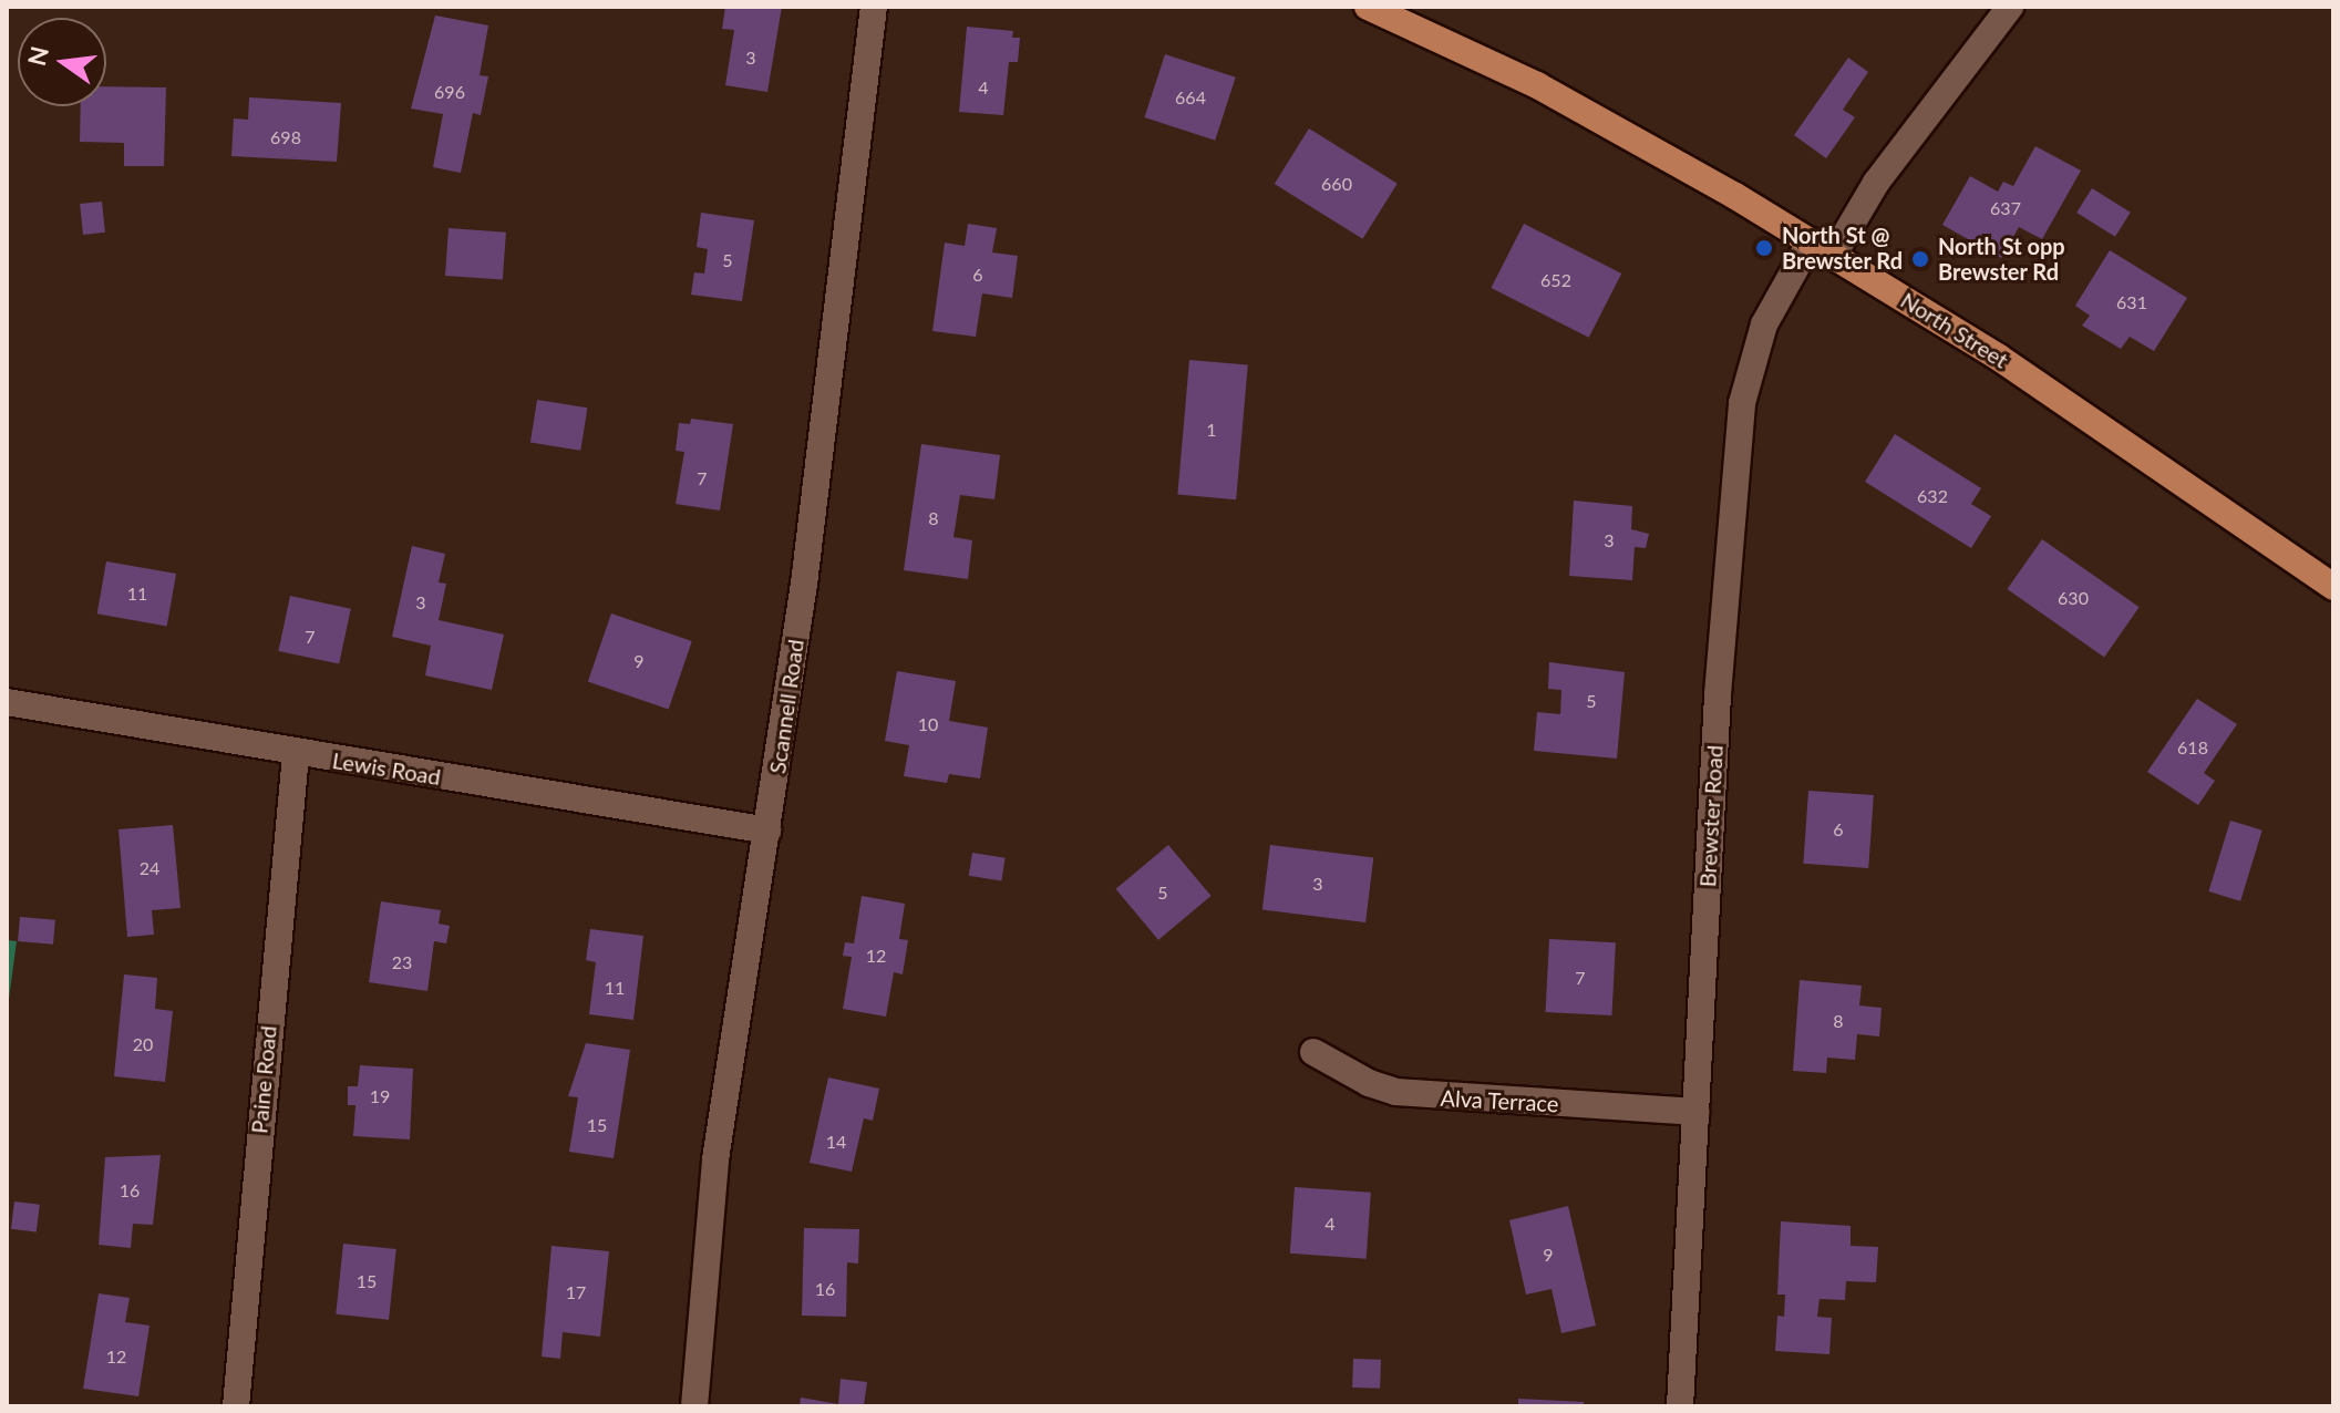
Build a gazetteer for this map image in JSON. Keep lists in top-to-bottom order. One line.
{"streets":{"main road":["North Street"],"street":["Scannell Road","Lewis Road","Brewster Road","Paine Road","Alva Terrace"]},"crossings":[["North Street","Brewster Road"],["Scannell Road","Lewis Road"],["Lewis Road","Paine Road"],["Brewster Road","Alva Terrace"]],"places":["North St @ Brewster Rd","North St opp Brewster Rd"],"house_numbers":["3","4","696","664","698","660","637","5","6","652","631","1","7","632","8","3","11","630","3","7","9","5","10","618","6","24","3","5","12","23","7","11","8","20","19","15","14","16","4","9","15","16","17","12"],"north":"left"}
